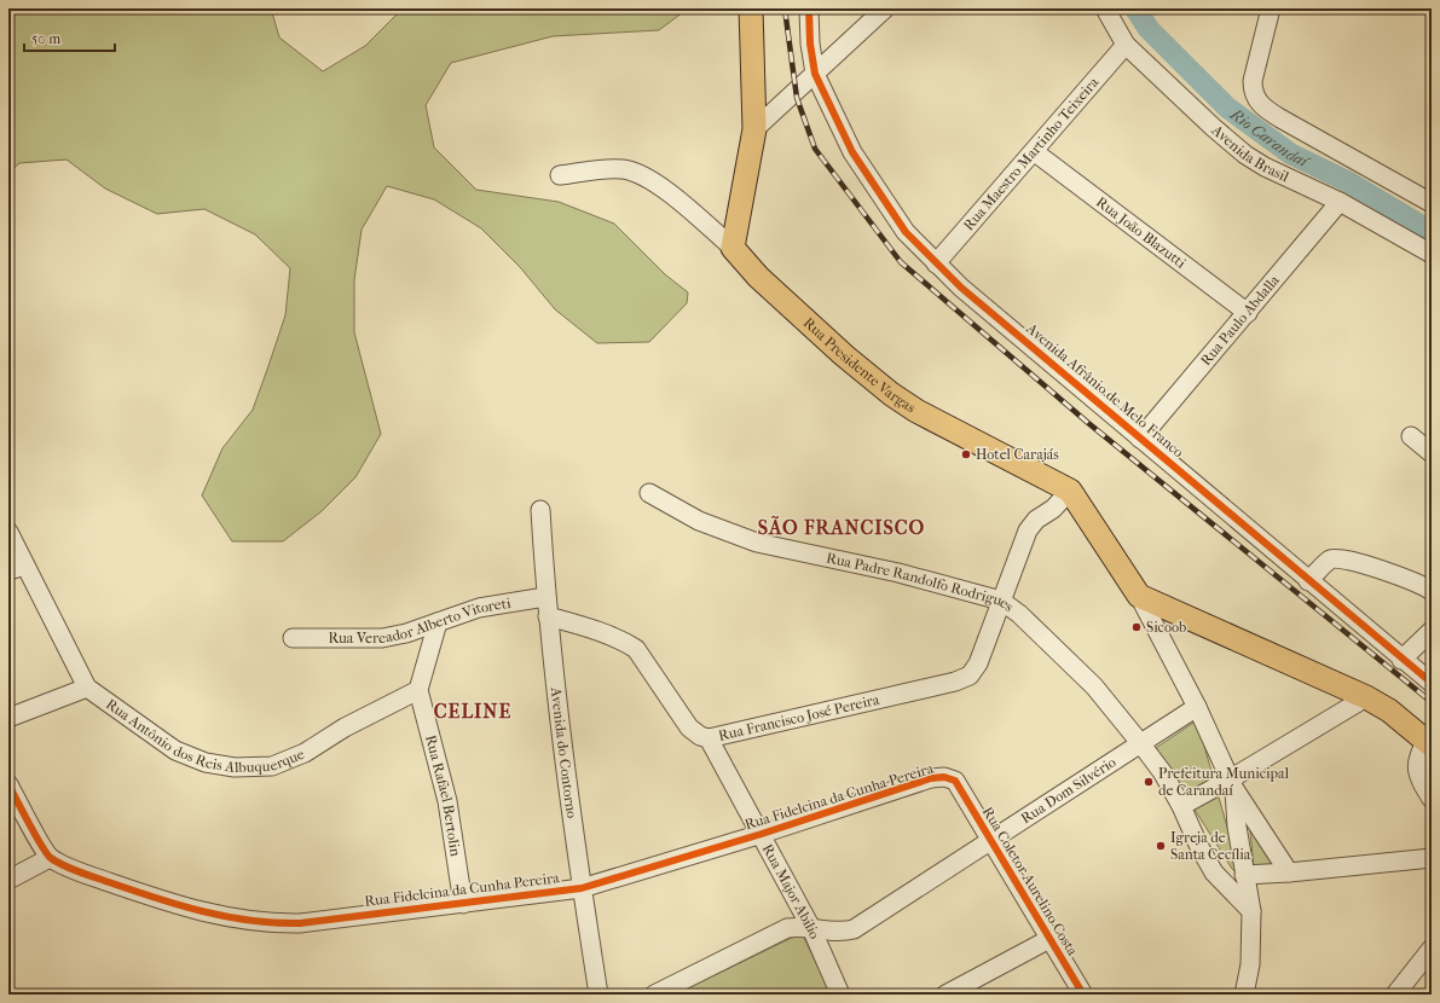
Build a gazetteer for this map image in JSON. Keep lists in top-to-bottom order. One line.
{"streets":{"main road":["Rua Presidente Vargas"],"street":["Avenida Brasil","Rua Maestro Martinho Teixeira","Rua João Blazutti","Rua Paulo Abdalla","Avenida Afrânio de Melo Franco","Rua Padre Randolfo Rodrigues","Rua Vereador Alberto Vitoreti","Rua Francisco José Pereira","Rua Antônio dos Reis Albuquerque","Avenida do Contorno","Rua Dom Silvério","Rua Rafael Bertolin","Rua Fidelcina da Cunha Pereira","Rua Coletor Aurelino Costa","Rua Major Abilio"]},"crossings":[["Avenida Brasil","Rua Maestro Martinho Teixeira"],["Avenida Brasil","Rua Paulo Abdalla"],["Rua Maestro Martinho Teixeira","Rua João Blazutti"],["Rua Maestro Martinho Teixeira","Avenida Afrânio de Melo Franco"],["Rua João Blazutti","Rua Paulo Abdalla"],["Rua Paulo Abdalla","Avenida Afrânio de Melo Franco"],["Rua Padre Randolfo Rodrigues","Rua Francisco José Pereira"],["Rua Padre Randolfo Rodrigues","Rua Dom Silvério"],["Rua Vereador Alberto Vitoreti","Avenida do Contorno"],["Rua Francisco José Pereira","Avenida do Contorno"],["Rua Francisco José Pereira","Rua Major Abilio"],["Rua Antônio dos Reis Albuquerque","Rua Rafael Bertolin"],["Avenida do Contorno","Rua Fidelcina da Cunha Pereira"],["Rua Dom Silvério","Rua Coletor Aurelino Costa"],["Rua Dom Silvério","Rua Major Abilio"],["Rua Rafael Bertolin","Rua Fidelcina da Cunha Pereira"],["Rua Fidelcina da Cunha Pereira","Rua Coletor Aurelino Costa"],["Rua Fidelcina da Cunha Pereira","Rua Major Abilio"]],"districts":["SÃO FRANCISCO","CELINE"],"water":["Rio Carandaí"],"places":["Hotel Carajás","Sicoob","Prefeitura Municipal de Carandaí","Igreja de Santa Cecília"],"scale_bar":"50 m"}
